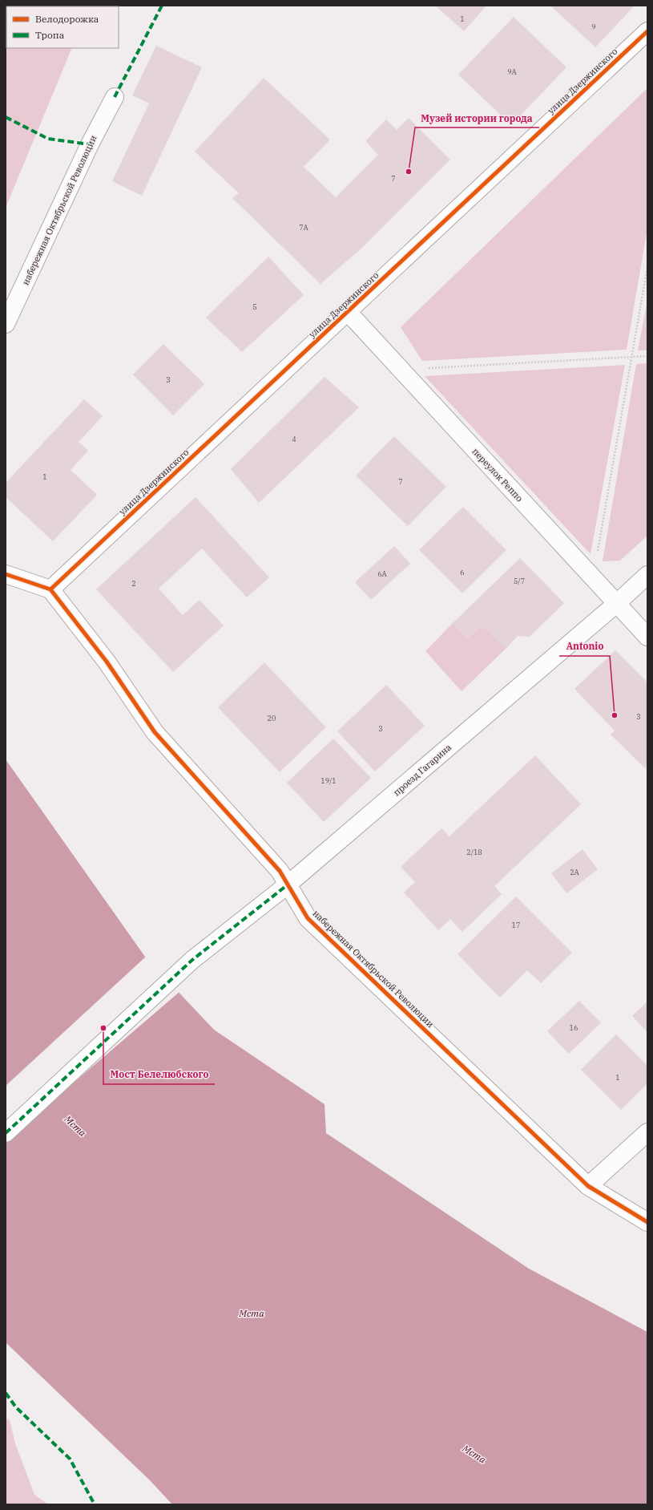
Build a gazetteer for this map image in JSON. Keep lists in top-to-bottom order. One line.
{"streets":{"street":["улица Дзержинского","набережная Октябрьской Революции","переулок Реппо","проезд Гагарина"]},"crossings":[["улица Дзержинского","набережная Октябрьской Революции"],["улица Дзержинского","переулок Реппо"],["набережная Октябрьской Революции","проезд Гагарина"],["переулок Реппо","проезд Гагарина"]],"water":["Мста"],"places":["Музей истории города","Antonio","Мост Белелюбского"],"house_numbers":["1","9","9А","7","7А","5","3","4","1","7","6","6А","5/7","2","3","20","3","19/1","2/18","2А","17","16","1"],"legend":["Велодорожка","Тропа"]}
